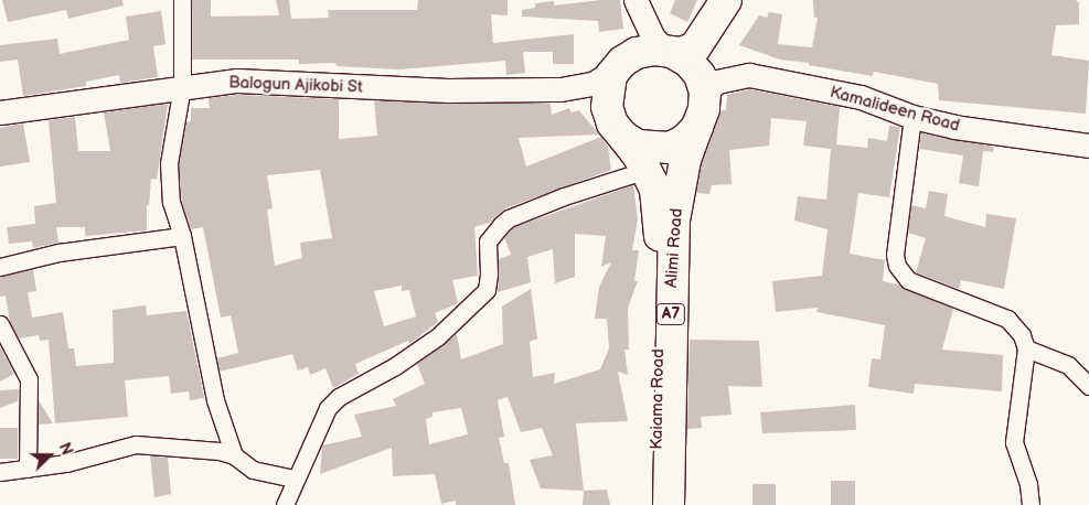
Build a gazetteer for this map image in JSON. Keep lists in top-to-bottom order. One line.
{"streets":{"highway":["Alimi Road","A7","Kaiama Road"],"street":["Balogun Ajikobi St","Kamalideen Road"]},"crossings":[["Balogun Ajikobi St","Kamalideen Road"],["Balogun Ajikobi St","Alimi Road"],["Balogun Ajikobi St","Kaiama Road"],["Kamalideen Road","Alimi Road"],["Kamalideen Road","Kaiama Road"],["Alimi Road","Kaiama Road"]],"north":"right"}
